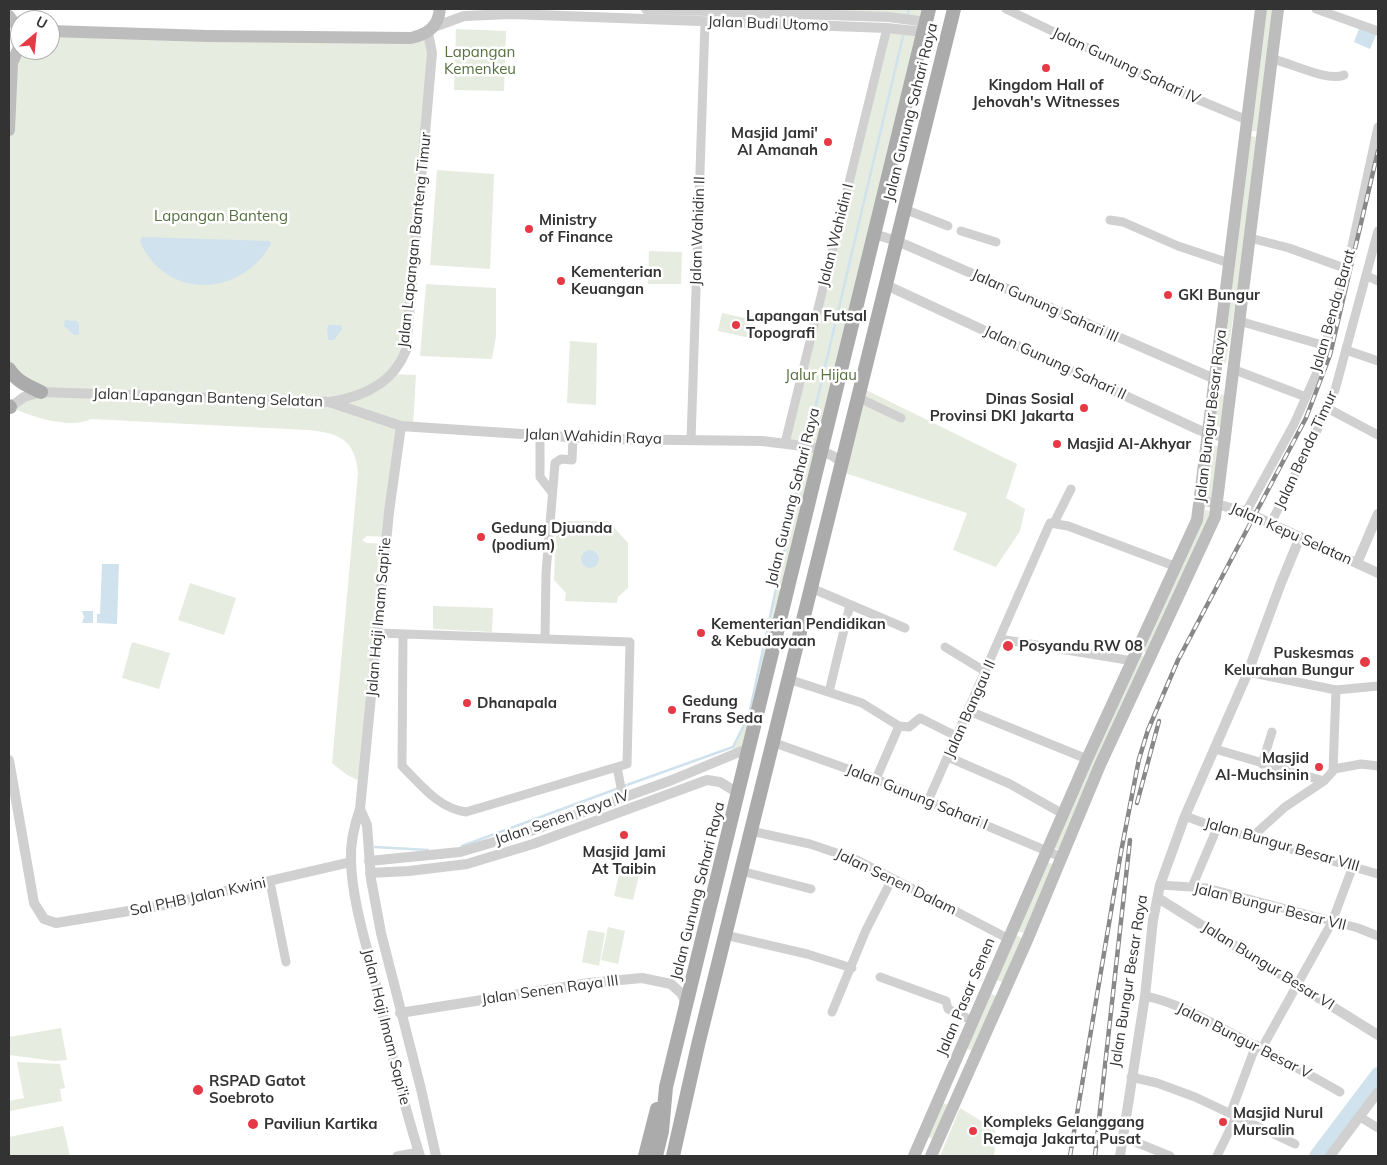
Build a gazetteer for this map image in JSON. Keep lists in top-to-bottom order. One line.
{"streets":{"main road":["Jalan Gunung Sahari Raya","Jalan Bungur Besar Raya","Jalan Pasar Senen"],"street":["Jalan Budi Utomo","Jalan Gunung Sahari IV","Jalan Wahidin II","Jalan Wahidin I","Jalan Lapangan Banteng Timur","Jalan Gunung Sahari III","Jalan Benda Barat","Jalan Gunung Sahari II","Jalan Lapangan Banteng Selatan","Jalan Wahidin Raya","Jalan Benda Timur","Jalan Kepu Selatan","Jalan Haji Imam Sapi'ie","Jalan Bangau II","Jalan Gunung Sahari I","Jalan Senen Raya IV","Jalan Bungur Besar VIII","Jalan Senen Dalam","Sal PHB Jalan Kwini","Jalan Bungur Besar VII","Jalan Bungur Besar VI","Jalan Senen Raya III","Jalan Bungur Besar V"]},"crossings":[["Jalan Budi Utomo","Jalan Gunung Sahari Raya"],["Jalan Budi Utomo","Jalan Wahidin II"],["Jalan Budi Utomo","Jalan Wahidin I"],["Jalan Budi Utomo","Jalan Lapangan Banteng Timur"],["Jalan Gunung Sahari IV","Jalan Bungur Besar Raya"],["Jalan Gunung Sahari Raya","Jalan Gunung Sahari III"],["Jalan Gunung Sahari Raya","Jalan Gunung Sahari II"],["Jalan Gunung Sahari Raya","Jalan Wahidin Raya"],["Jalan Gunung Sahari Raya","Jalan Gunung Sahari I"],["Jalan Gunung Sahari Raya","Jalan Senen Raya IV"],["Jalan Gunung Sahari Raya","Jalan Senen Dalam"],["Jalan Gunung Sahari Raya","Jalan Senen Raya III"],["Jalan Wahidin II","Jalan Wahidin Raya"],["Jalan Wahidin I","Jalan Wahidin Raya"],["Jalan Lapangan Banteng Timur","Jalan Lapangan Banteng Selatan"],["Jalan Gunung Sahari III","Jalan Bungur Besar Raya"],["Jalan Benda Barat","Jalan Kepu Selatan"],["Jalan Gunung Sahari II","Jalan Bungur Besar Raya"],["Jalan Lapangan Banteng Selatan","Jalan Wahidin Raya"],["Jalan Lapangan Banteng Selatan","Jalan Haji Imam Sapi'ie"],["Jalan Bungur Besar Raya","Jalan Kepu Selatan"],["Jalan Bungur Besar Raya","Jalan Gunung Sahari I"],["Jalan Bungur Besar Raya","Jalan Bungur Besar VIII"],["Jalan Bungur Besar Raya","Jalan Bungur Besar VII"],["Jalan Bungur Besar Raya","Jalan Bungur Besar VI"],["Jalan Bungur Besar Raya","Jalan Pasar Senen"],["Jalan Bungur Besar Raya","Jalan Bungur Besar V"],["Jalan Wahidin Raya","Jalan Haji Imam Sapi'ie"],["Jalan Benda Timur","Jalan Kepu Selatan"],["Jalan Haji Imam Sapi'ie","Jalan Senen Raya IV"],["Jalan Haji Imam Sapi'ie","Sal PHB Jalan Kwini"],["Jalan Haji Imam Sapi'ie","Jalan Senen Raya III"],["Jalan Bangau II","Jalan Gunung Sahari I"],["Jalan Gunung Sahari I","Jalan Pasar Senen"],["Jalan Senen Dalam","Jalan Pasar Senen"]],"parks":["Lapangan Kemenkeu","Lapangan Banteng","Jalur Hijau"],"places":["Kingdom Hall of Jehovah's Witnesses","Masjid Jami' Al Amanah","Ministry of Finance","Kementerian Keuangan","GKI Bungur","Lapangan Futsal Topografi","Dinas Sosial Provinsi DKI Jakarta","Masjid Al-Akhyar","Gedung Djuanda (podium)","Kementerian Pendidikan & Kebudayaan","Posyandu RW 08","Puskesmas Kelurahan Bungur","Dhanapala","Gedung Frans Seda","Masjid Al-Muchsinin","Masjid Jami At Taibin","RSPAD Gatot Soebroto","Masjid Nurul Mursalin","Paviliun Kartika","Kompleks Gelanggang Remaja Jakarta Pusat"],"north":"top right"}
